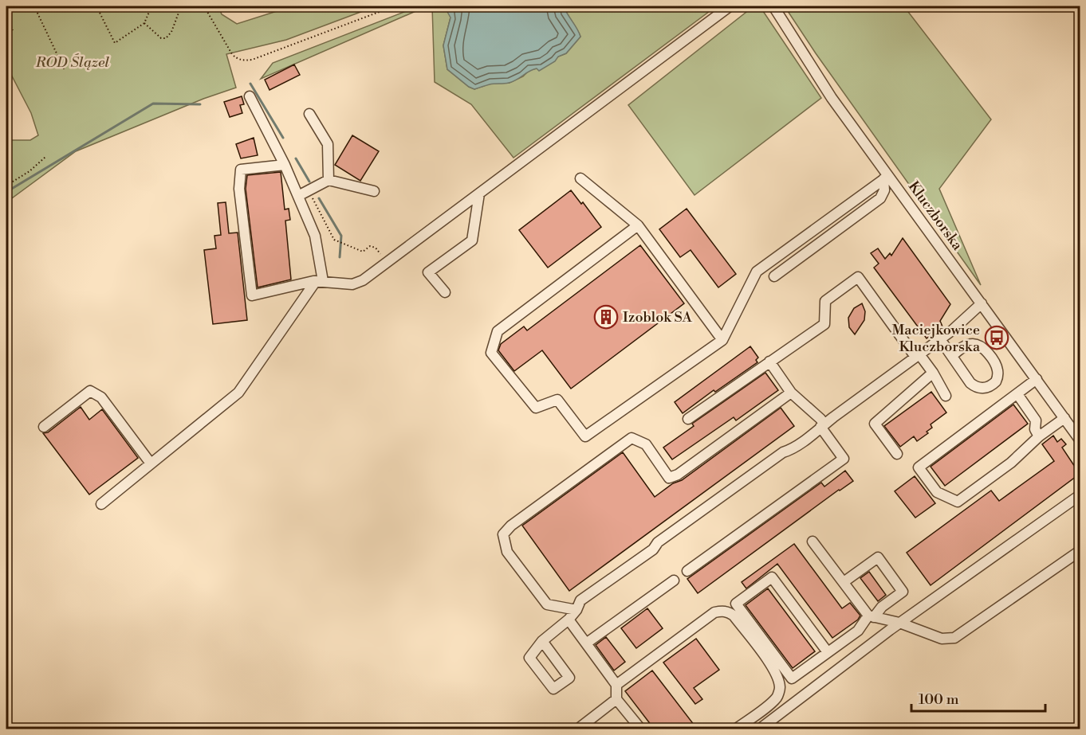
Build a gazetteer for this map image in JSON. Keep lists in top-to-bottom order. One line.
{"streets":{"street":["Kluczborska"]},"parks":["ROD Ślązel"],"places":{"building":["Izoblok SA"],"bus stop":["Maciejkowice Kluczborska"]},"scale_bar":"100 m"}
